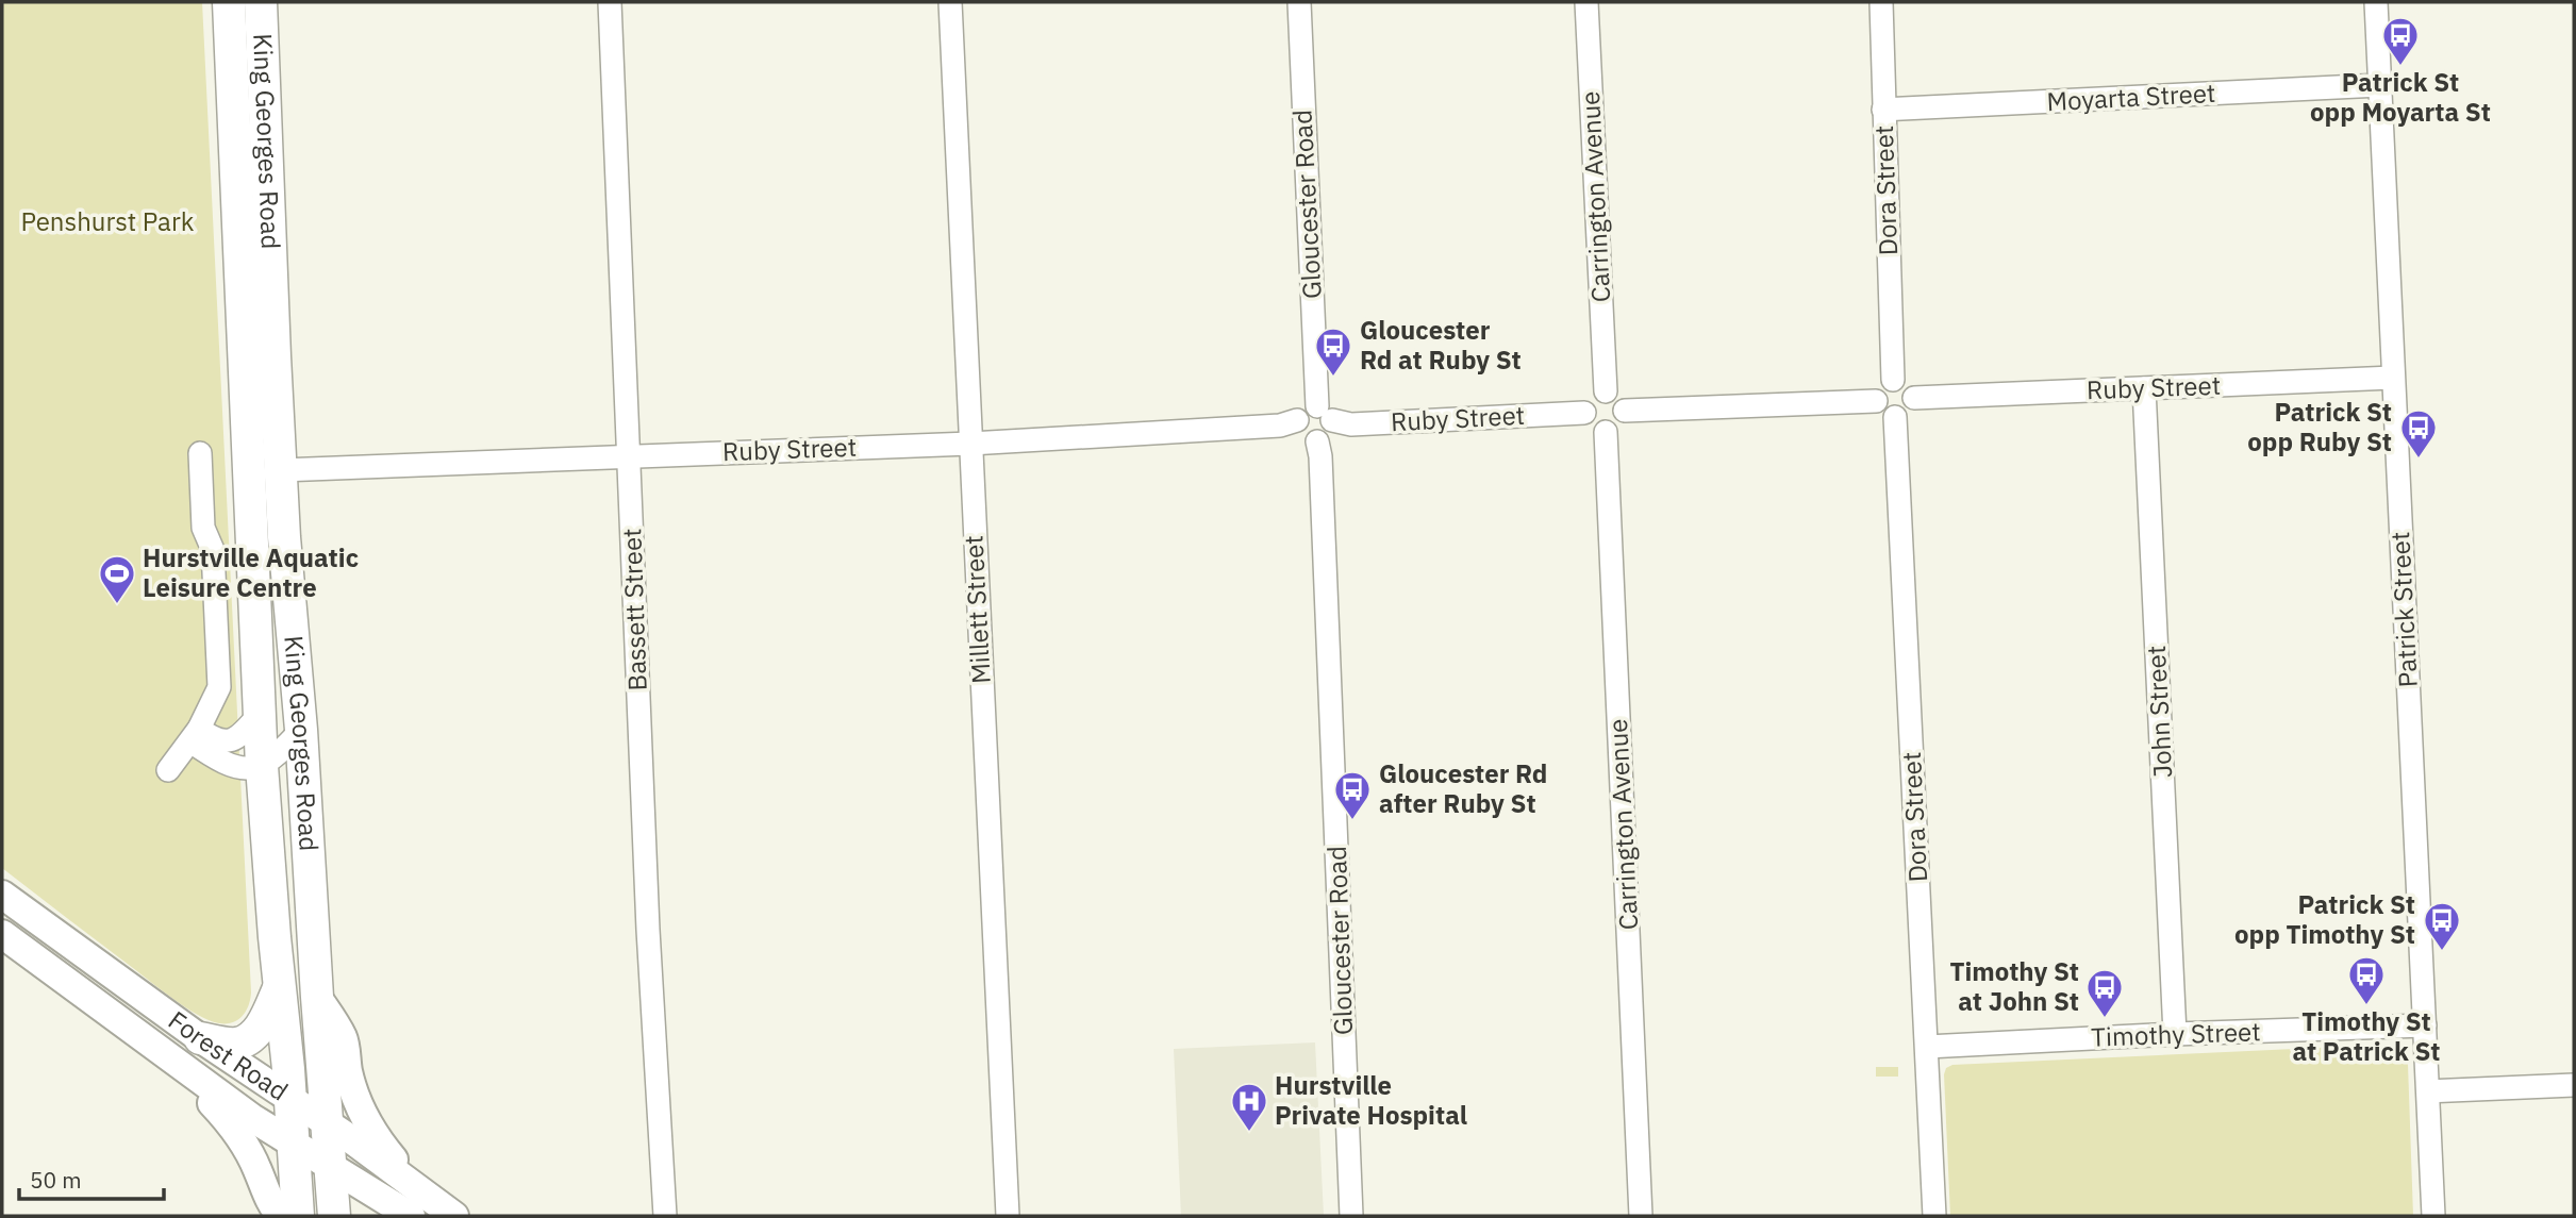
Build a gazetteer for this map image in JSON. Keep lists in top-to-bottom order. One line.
{"streets":{"highway":["King Georges Road"],"main road":["Forest Road"],"street":["Moyarta Street","Dora Street","Carrington Avenue","Gloucester Road","Ruby Street","Bassett Street","Millett Street","Patrick Street","John Street","Timothy Street"]},"crossings":[["Moyarta Street","Dora Street"],["Moyarta Street","Patrick Street"],["King Georges Road","Ruby Street"],["King Georges Road","Forest Road"],["Dora Street","Ruby Street"],["Dora Street","Timothy Street"],["Carrington Avenue","Ruby Street"],["Gloucester Road","Ruby Street"],["Ruby Street","Bassett Street"],["Ruby Street","Millett Street"],["Ruby Street","Patrick Street"],["Ruby Street","John Street"],["Patrick Street","Timothy Street"],["John Street","Timothy Street"]],"parks":["Penshurst Park"],"places":{"bus stop":["Patrick St opp Moyarta St","Gloucester Rd at Ruby St","Patrick St opp Ruby St","Gloucester Rd after Ruby St","Patrick St opp Timothy St","Timothy St at Patrick St","Timothy St at John St"],"sports":["Hurstville Aquatic Leisure Centre"],"hospital":["Hurstville Private Hospital"]},"scale_bar":"50 m"}
